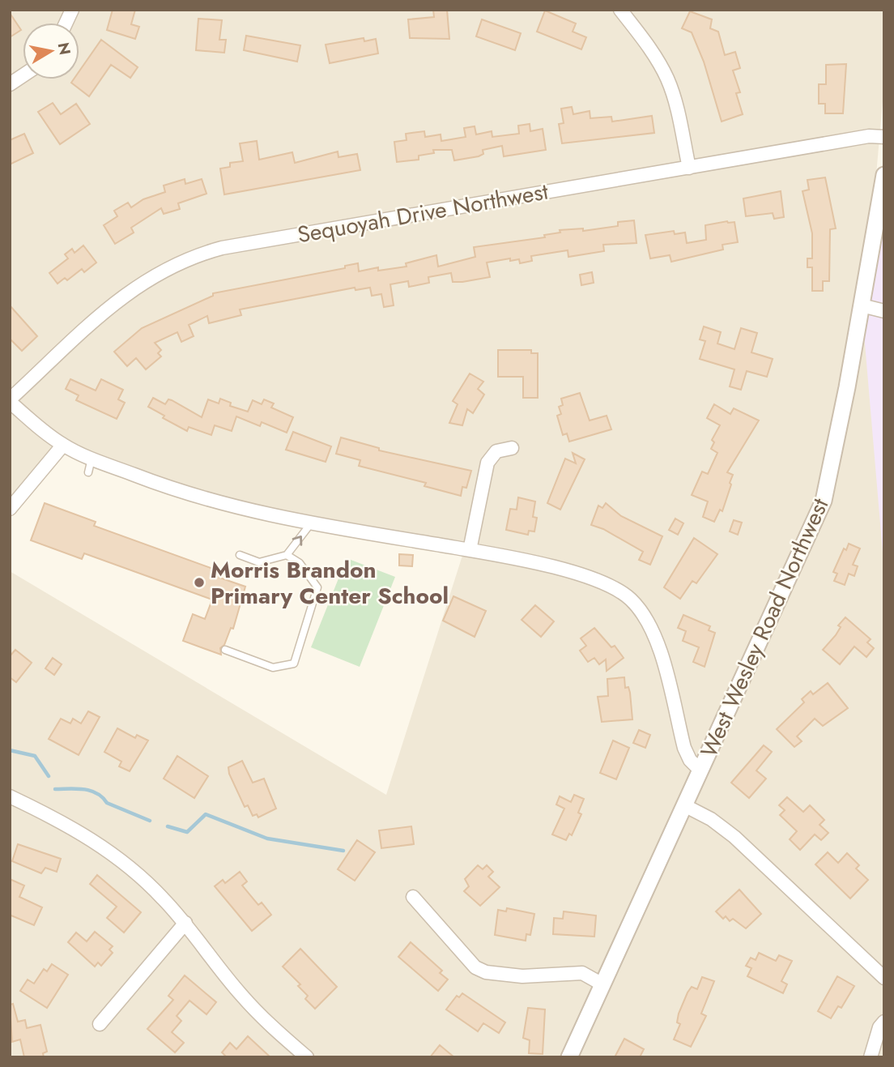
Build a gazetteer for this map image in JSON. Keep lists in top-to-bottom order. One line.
{"streets":{"street":["Sequoyah Drive Northwest","West Wesley Road Northwest"]},"places":["Morris Brandon Primary Center School"],"north":"right"}
